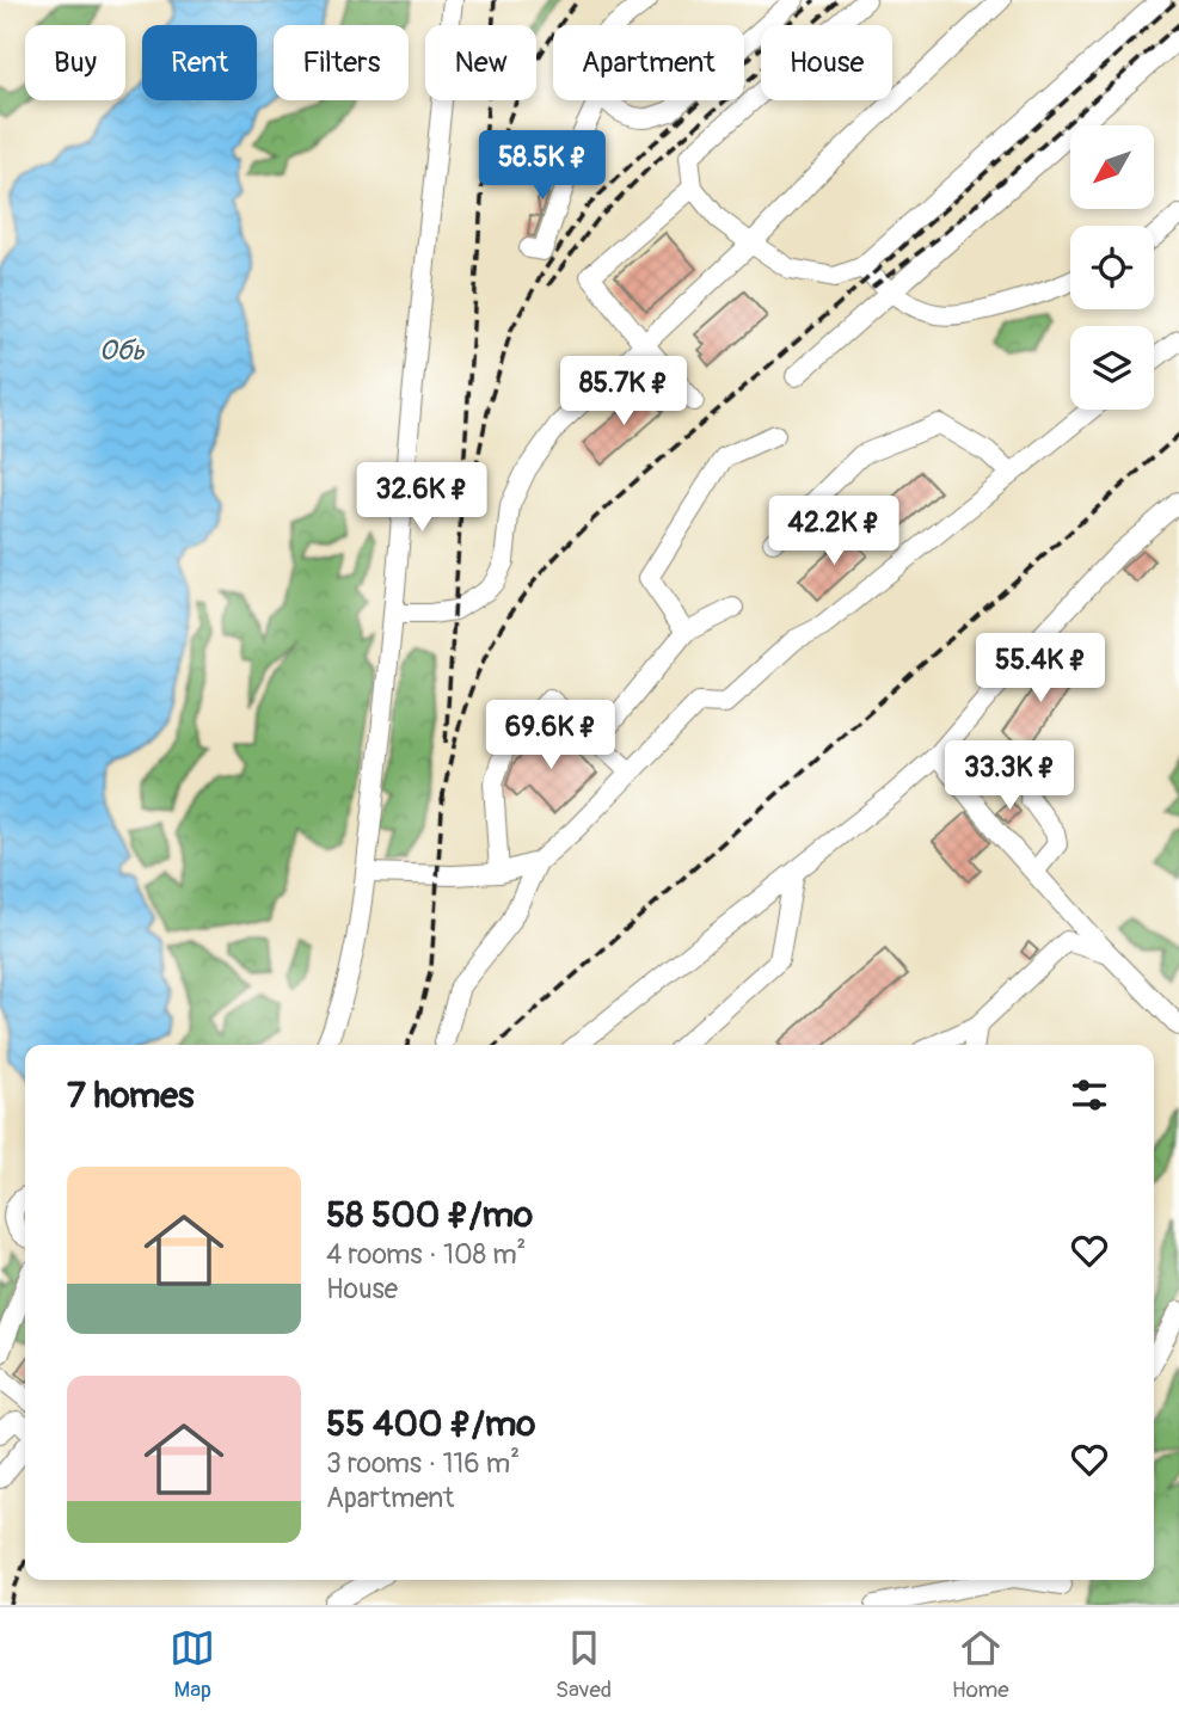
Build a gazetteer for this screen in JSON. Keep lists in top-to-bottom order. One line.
{"water":["Обь"],"north":"bottom left","page":{"chip":["Buy","Rent","Filters","New","Apartment","House"],"price":["58.5K ₽","85.7K ₽","32.6K ₽","42.2K ₽","55.4K ₽","69.6K ₽","33.3K ₽"],"heading":"7 homes","list":[{"name":"58 500 ₽/mo","note":"4 rooms · 108 m² · House"},{"name":"55 400 ₽/mo","note":"3 rooms · 116 m² · Apartment"}],"tabs":["Map","Saved","Home"]}}
